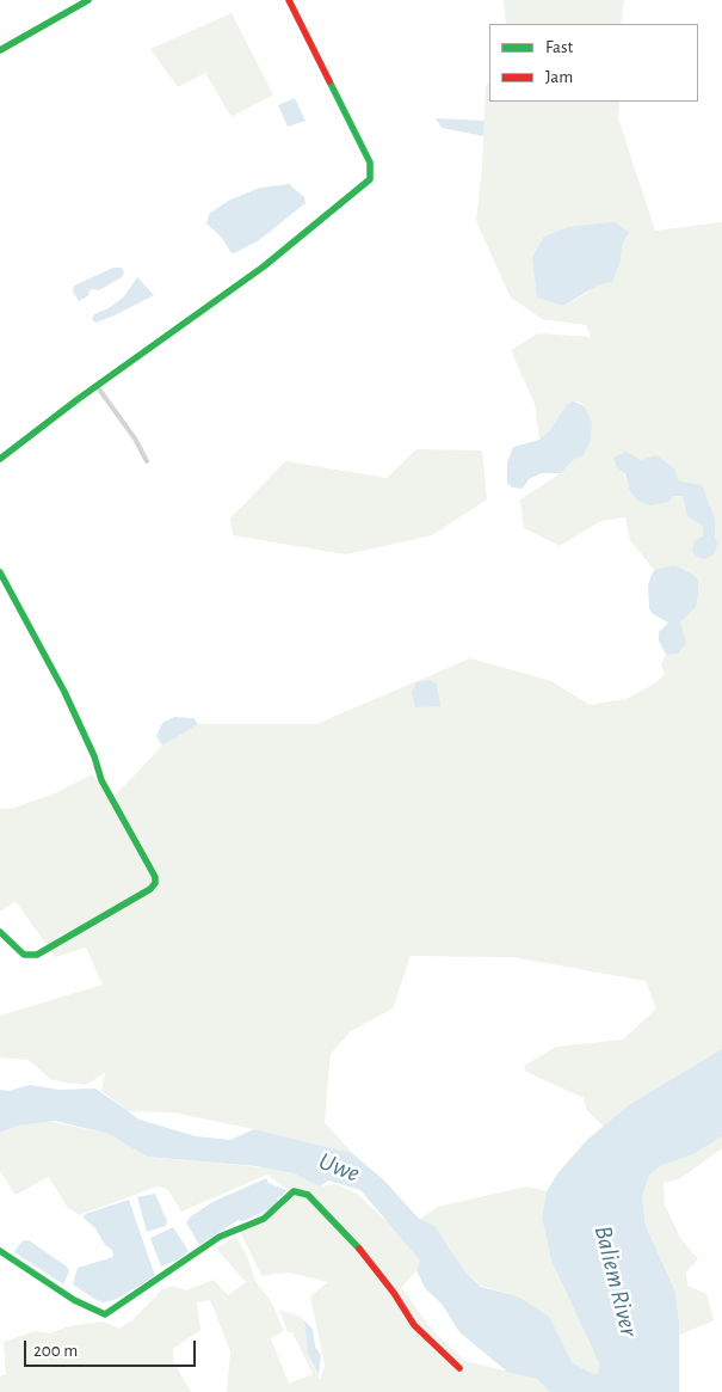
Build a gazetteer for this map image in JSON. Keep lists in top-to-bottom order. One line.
{"water":["Uwe","Baliem River"],"legend":["Fast","Jam"],"scale_bar":"200 m"}
